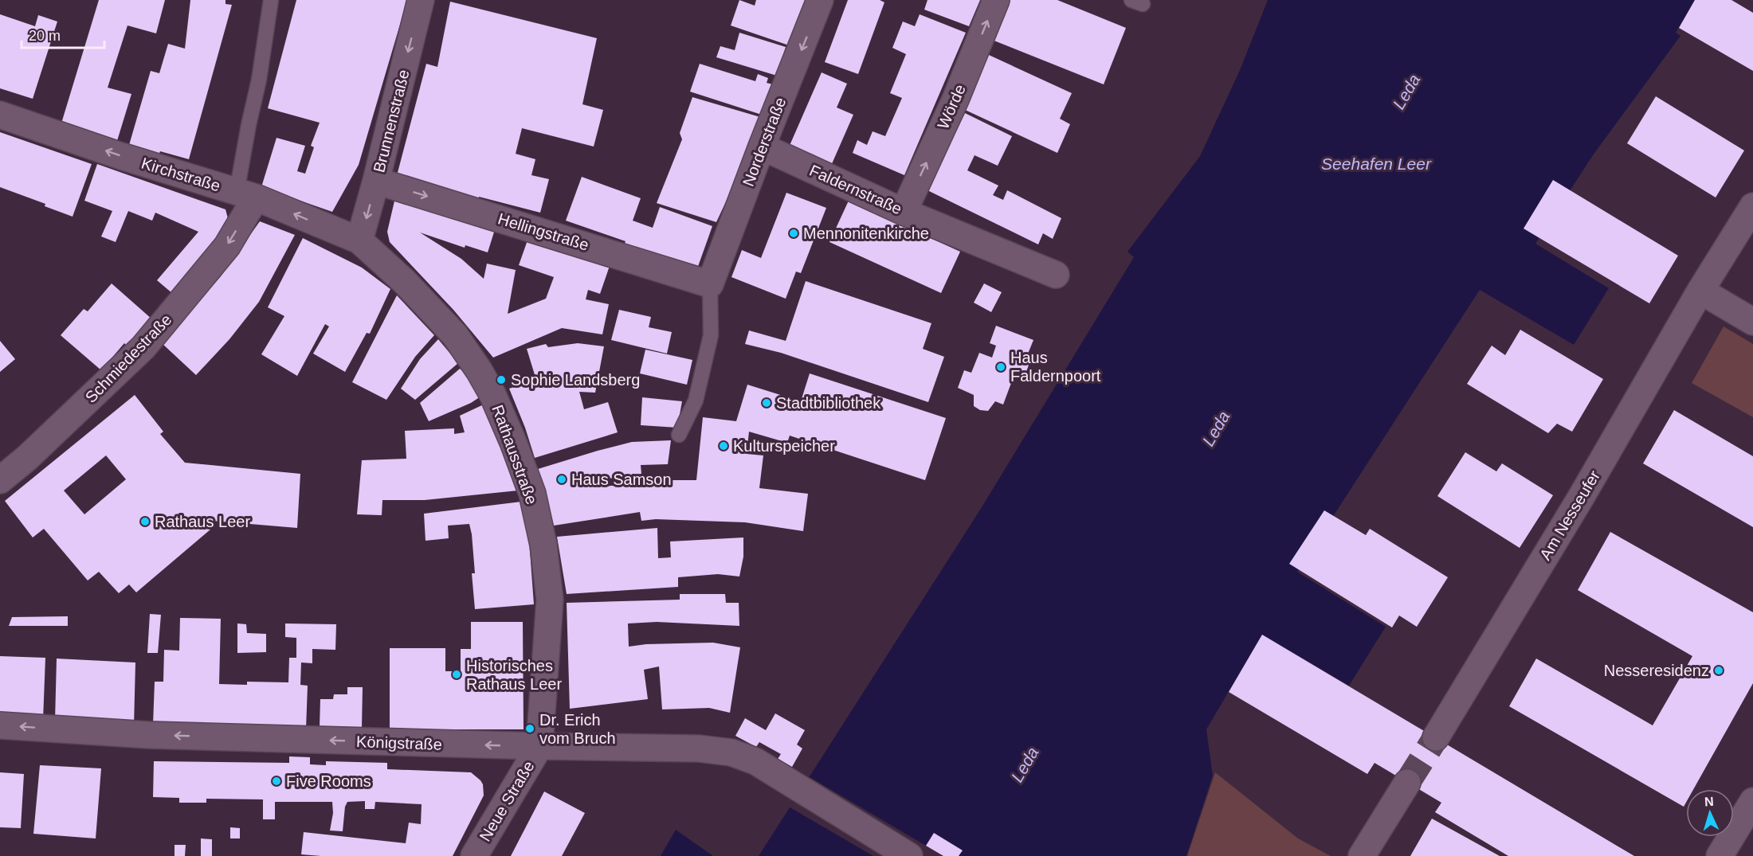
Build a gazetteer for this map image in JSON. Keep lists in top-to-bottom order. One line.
{"streets":{"street":["Wörde","Brunnenstraße","Norderstraße","Kirchstraße","Faldernstraße","Hellingstraße","Schmiedestraße","Rathausstraße","Am Nesseufer","Königstraße","Neue Straße"]},"crossings":[["Wörde","Faldernstraße"],["Brunnenstraße","Kirchstraße"],["Brunnenstraße","Hellingstraße"],["Brunnenstraße","Rathausstraße"],["Norderstraße","Faldernstraße"],["Norderstraße","Hellingstraße"],["Kirchstraße","Schmiedestraße"],["Kirchstraße","Rathausstraße"],["Rathausstraße","Königstraße"],["Rathausstraße","Neue Straße"],["Königstraße","Neue Straße"]],"one_way":["Wörde","Brunnenstraße","Norderstraße","Kirchstraße","Hellingstraße","Schmiedestraße","Königstraße"],"water":["Leda","Seehafen Leer"],"places":["Mennonitenkirche","Haus Faldernpoort","Sophie Landsberg","Stadtbibliothek","Kulturspeicher","Haus Samson","Rathaus Leer","Nesseresidenz","Historisches Rathaus Leer","Dr. Erich vom Bruch","Five Rooms"],"scale_bar":"20 m","north":"top"}
